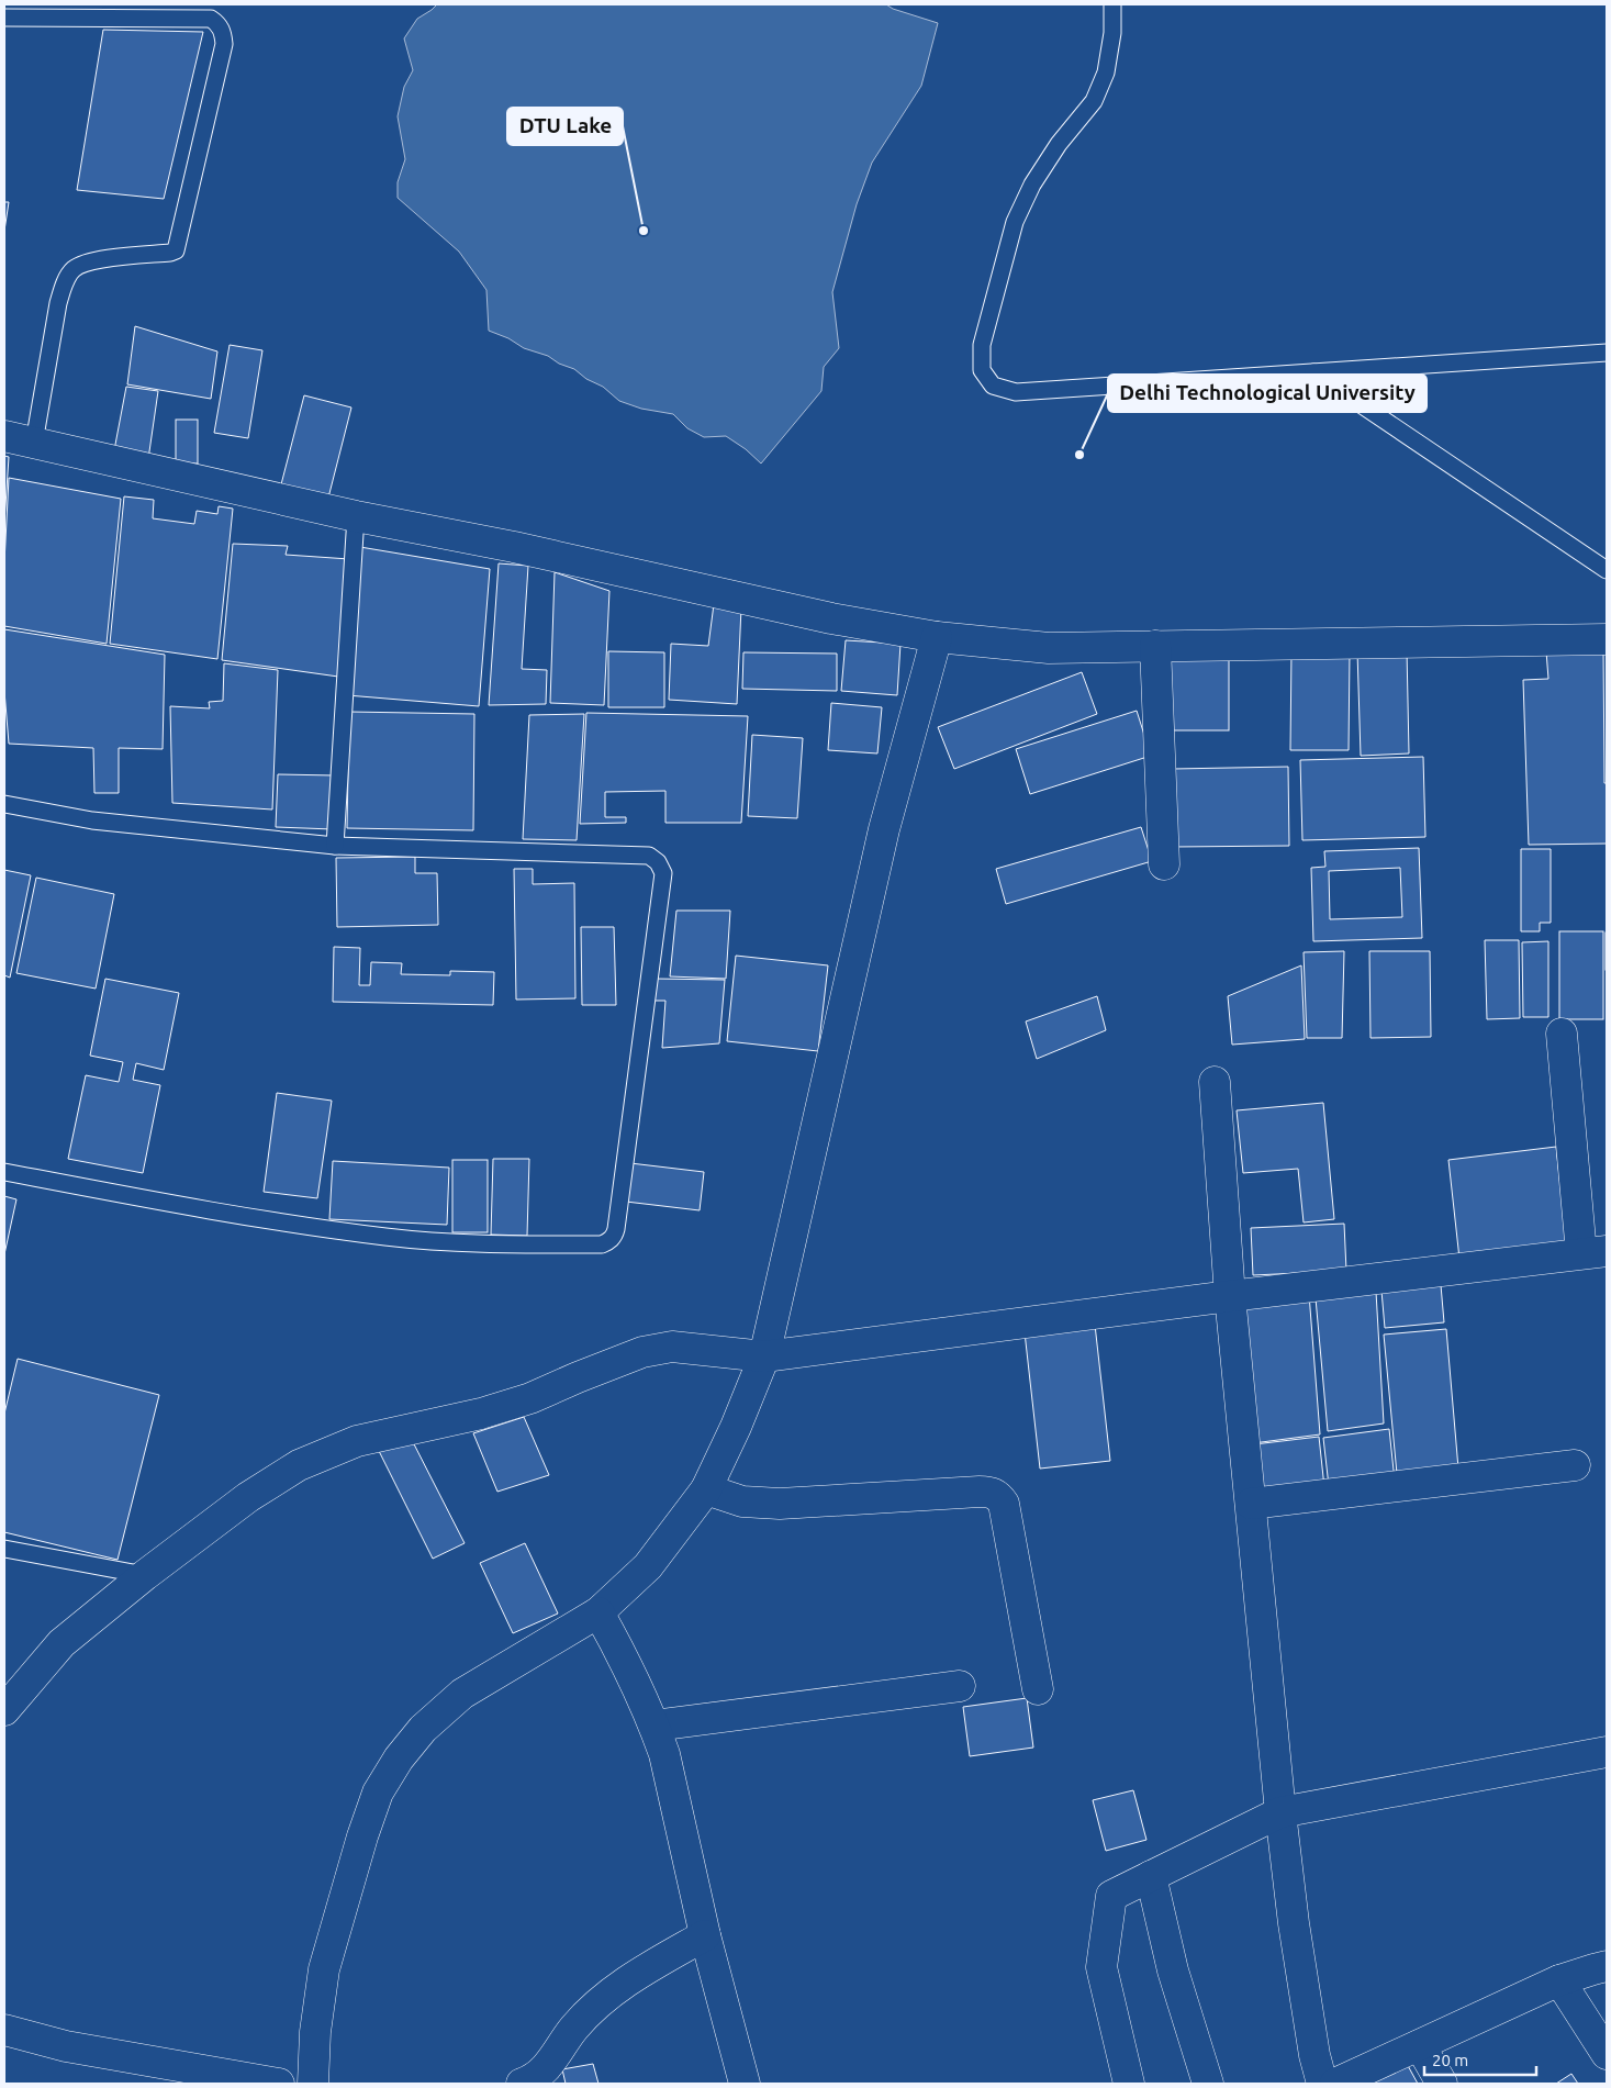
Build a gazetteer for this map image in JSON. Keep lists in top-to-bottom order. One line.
{"places":["DTU Lake","Delhi Technological University"],"scale_bar":"20 m"}
